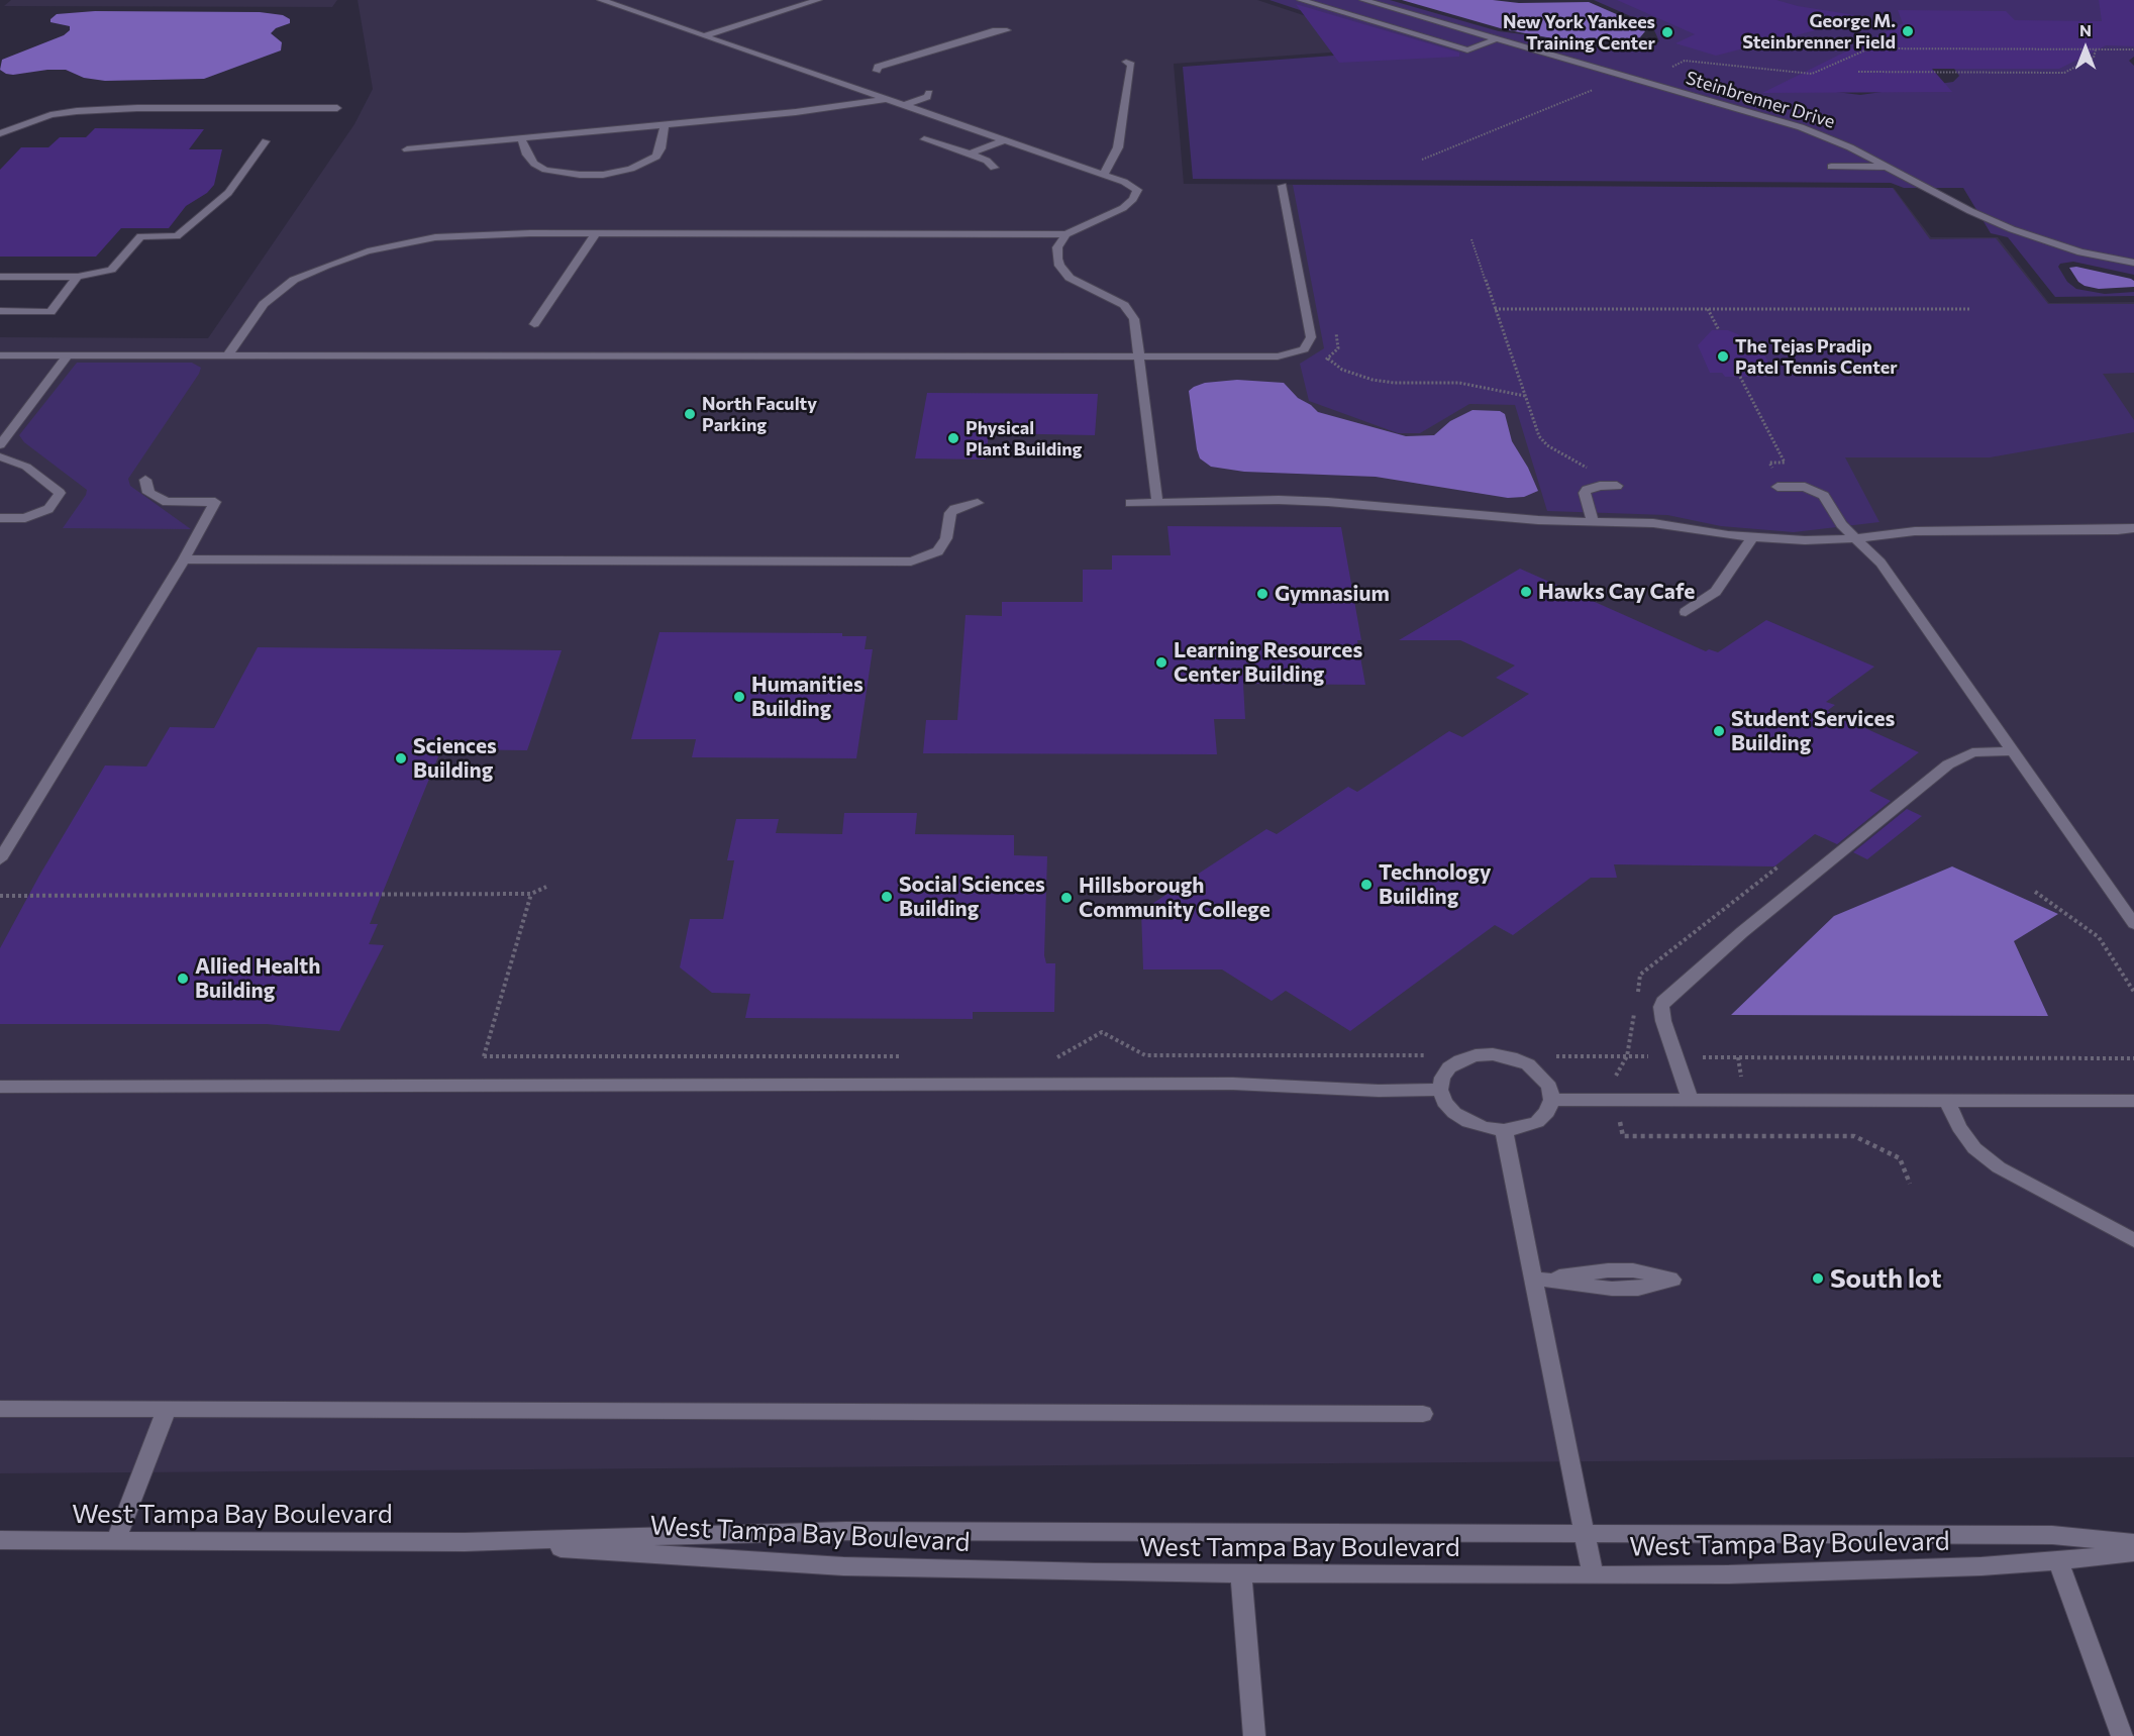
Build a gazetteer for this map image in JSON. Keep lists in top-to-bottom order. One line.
{"streets":{"street":["Steinbrenner Drive","West Tampa Bay Boulevard"]},"places":["George M. Steinbrenner Field","New York Yankees Training Center","The Tejas Pradip Patel Tennis Center","North Faculty Parking","Physical Plant Building","Hawks Cay Cafe","Gymnasium","Learning Resources Center Building","Humanities Building","Student Services Building","Sciences Building","Technology Building","Social Sciences Building","Hillsborough Community College","Allied Health Building","South lot"],"north":"top"}
